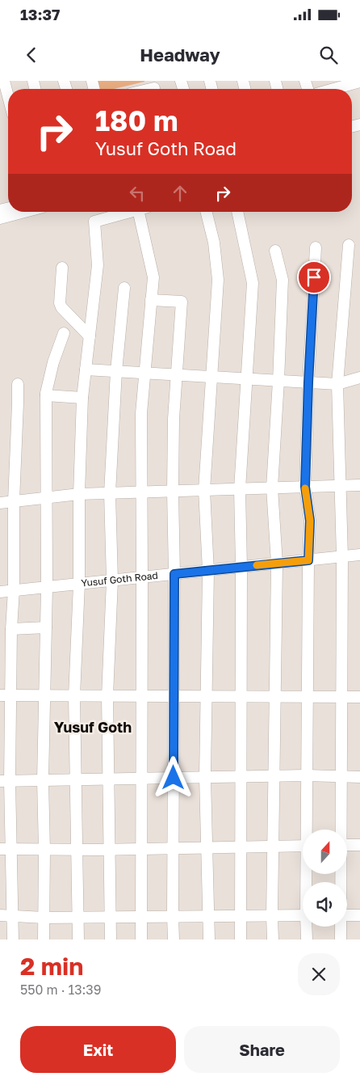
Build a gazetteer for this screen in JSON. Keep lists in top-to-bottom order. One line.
{"streets":{"street":["Yusuf Goth Road"]},"districts":["Yusuf Goth"],"north":"top","page":{"status":"13:37","header":"Headway","turn":["180 m","Yusuf Goth Road"],"heading":["2 min","550 m · 13:39"],"buttons":["Exit","Share"]}}
